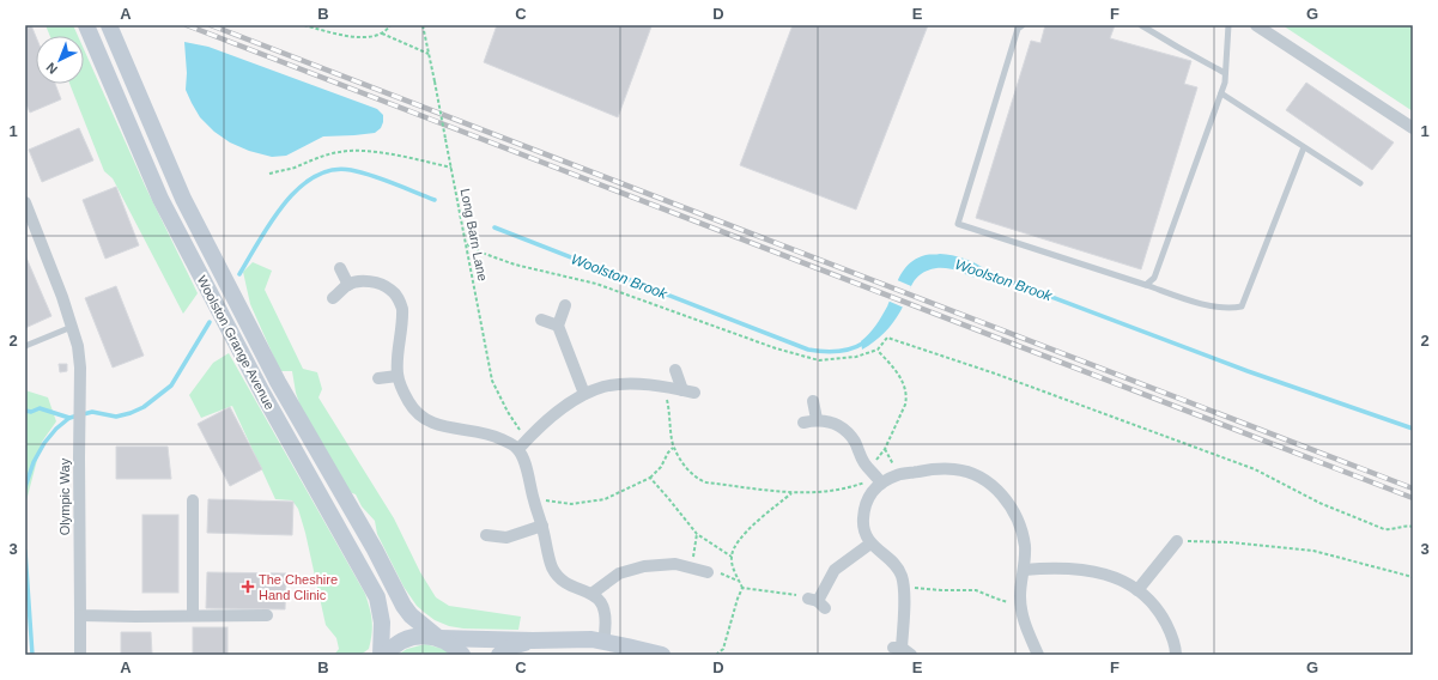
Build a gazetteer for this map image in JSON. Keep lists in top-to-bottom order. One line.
{"streets":{"main road":["Woolston Grange Avenue"],"street":["Olympic Way"],"path":["Long Barn Lane"]},"water":["Woolston Brook"],"places":{"health":["The Cheshire Hand Clinic"]},"north":"bottom left","grid":{"columns":["A","B","C","D","E","F","G"],"rows":["1","2","3"]}}
